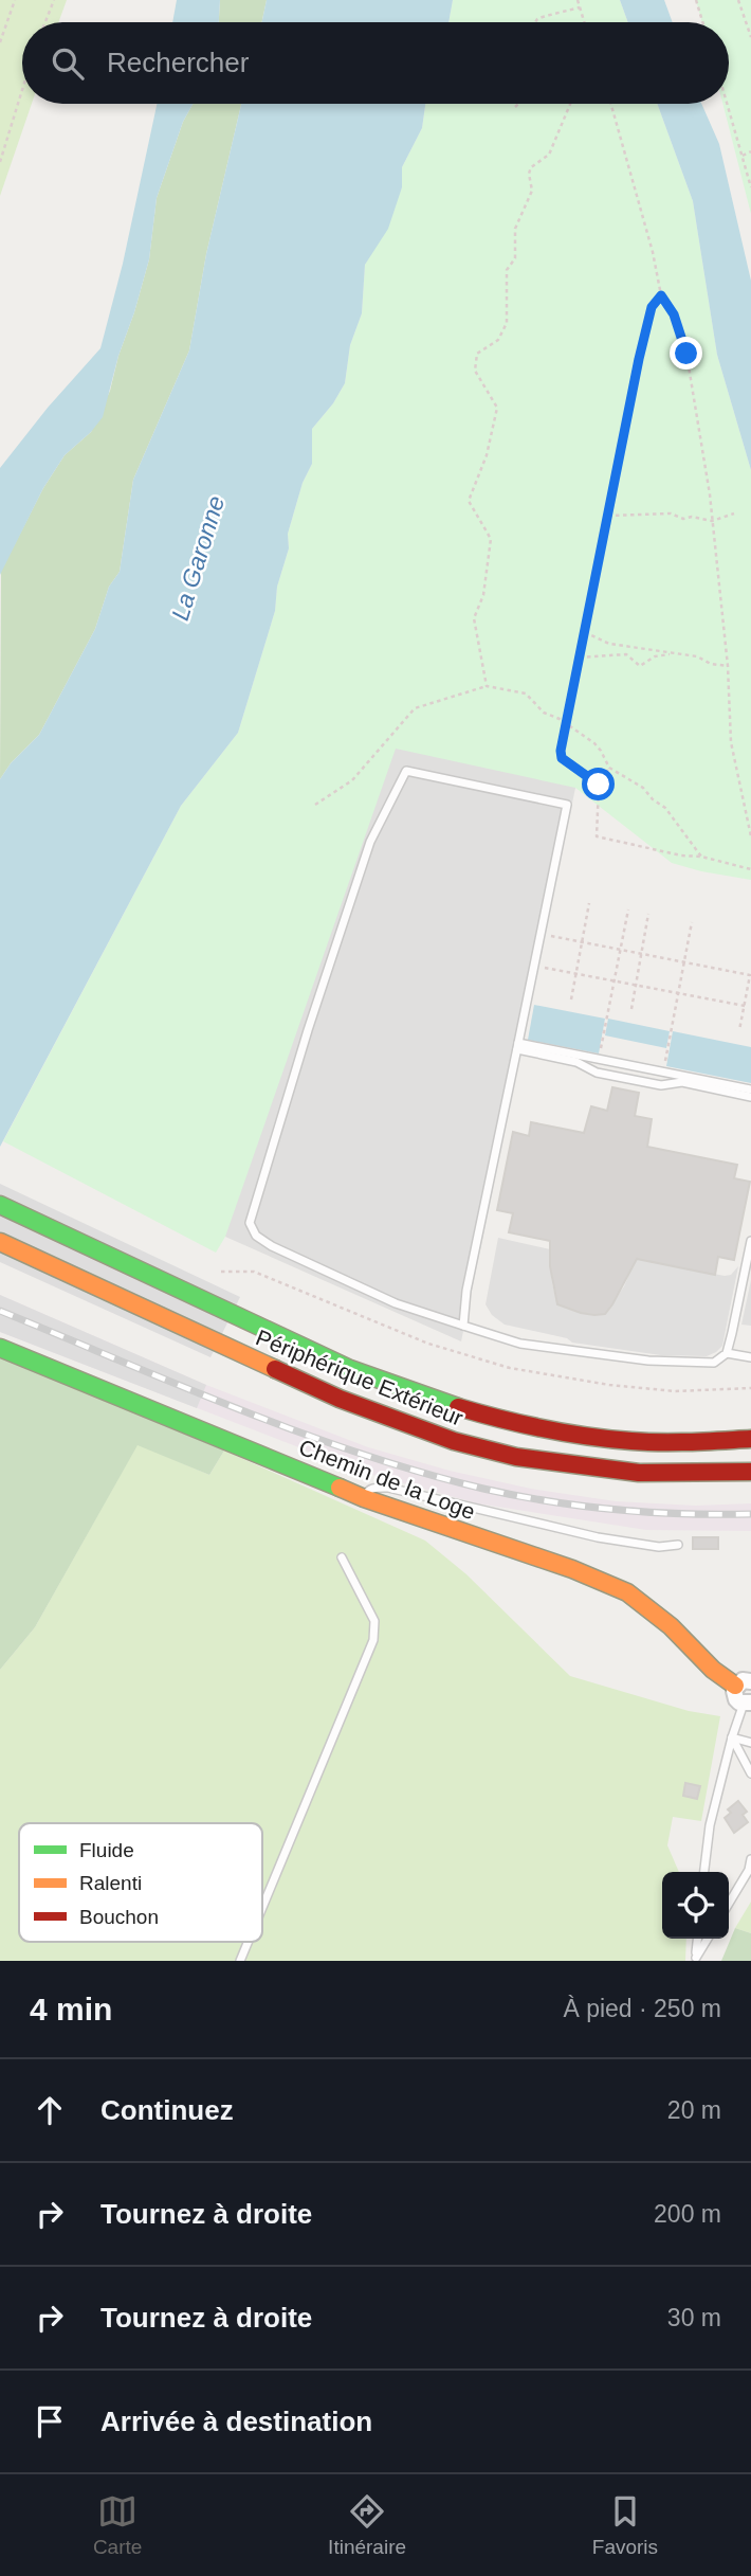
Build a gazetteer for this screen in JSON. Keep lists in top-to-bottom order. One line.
{"streets":{"main road":["Périphérique Extérieur","Chemin de la Loge"]},"water":["La Garonne"],"legend":["Fluide","Ralenti","Bouchon"],"page":{"search":"Rechercher","heading":["4 min","À pied · 250 m"],"list":[["Continuez","20 m"],["Tournez à droite","200 m"],["Tournez à droite","30 m"],"Arrivée à destination"],"nav":["Carte","Itinéraire","Favoris"]}}
